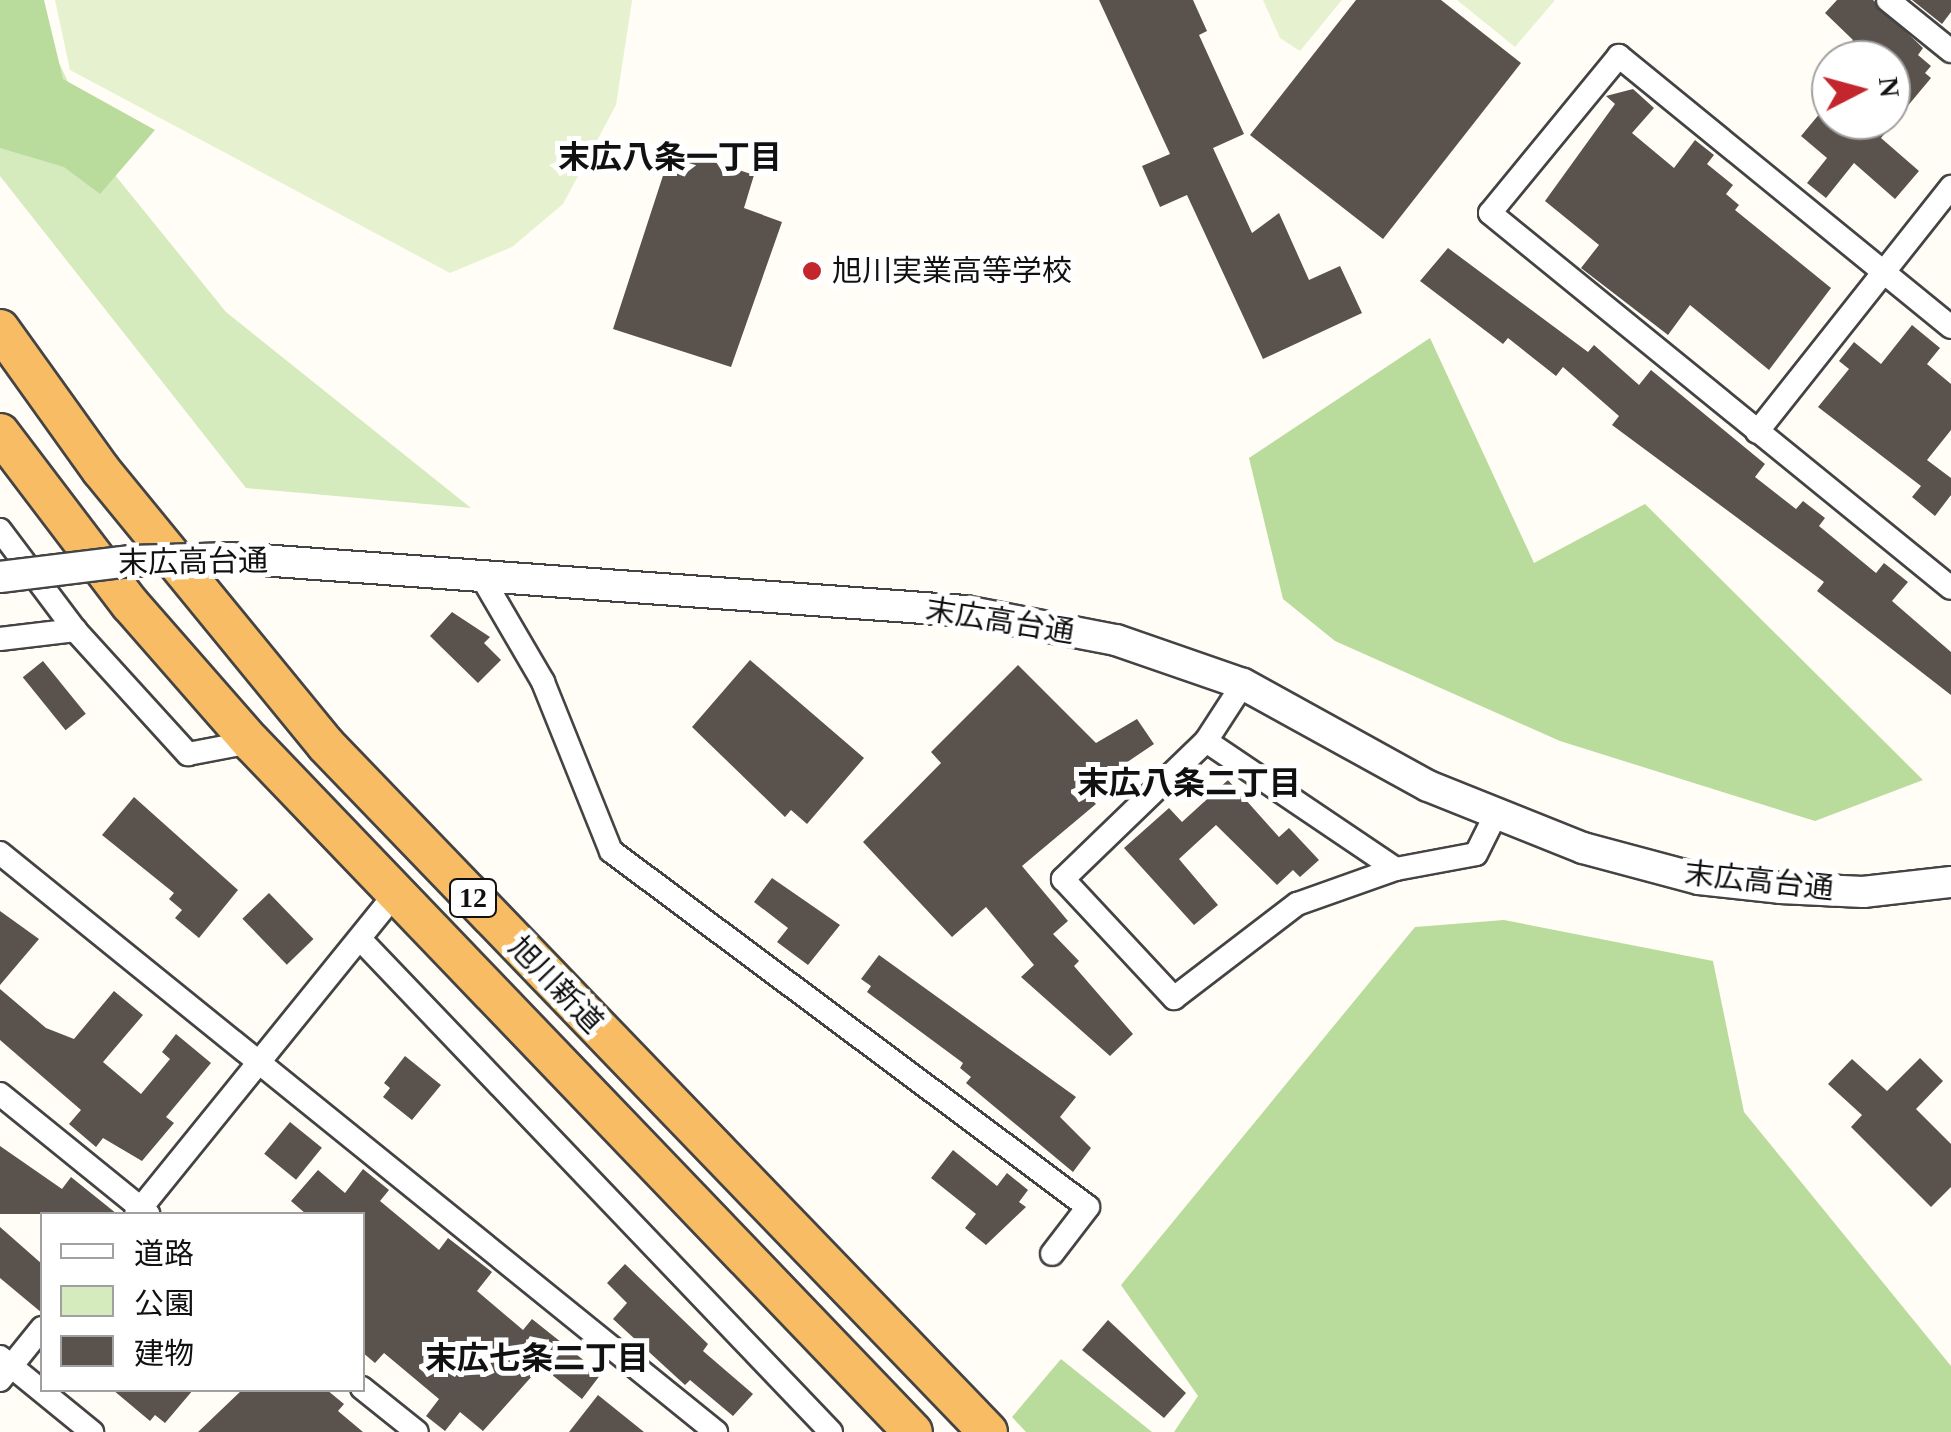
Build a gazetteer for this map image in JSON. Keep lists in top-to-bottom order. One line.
{"streets":{"highway":["12","旭川新道"],"street":["末広高台通"]},"districts":["末広八条一丁目","末広八条二丁目","末広七条二丁目"],"places":["旭川実業高等学校"],"legend":["道路","公園","建物"],"north":"right"}
